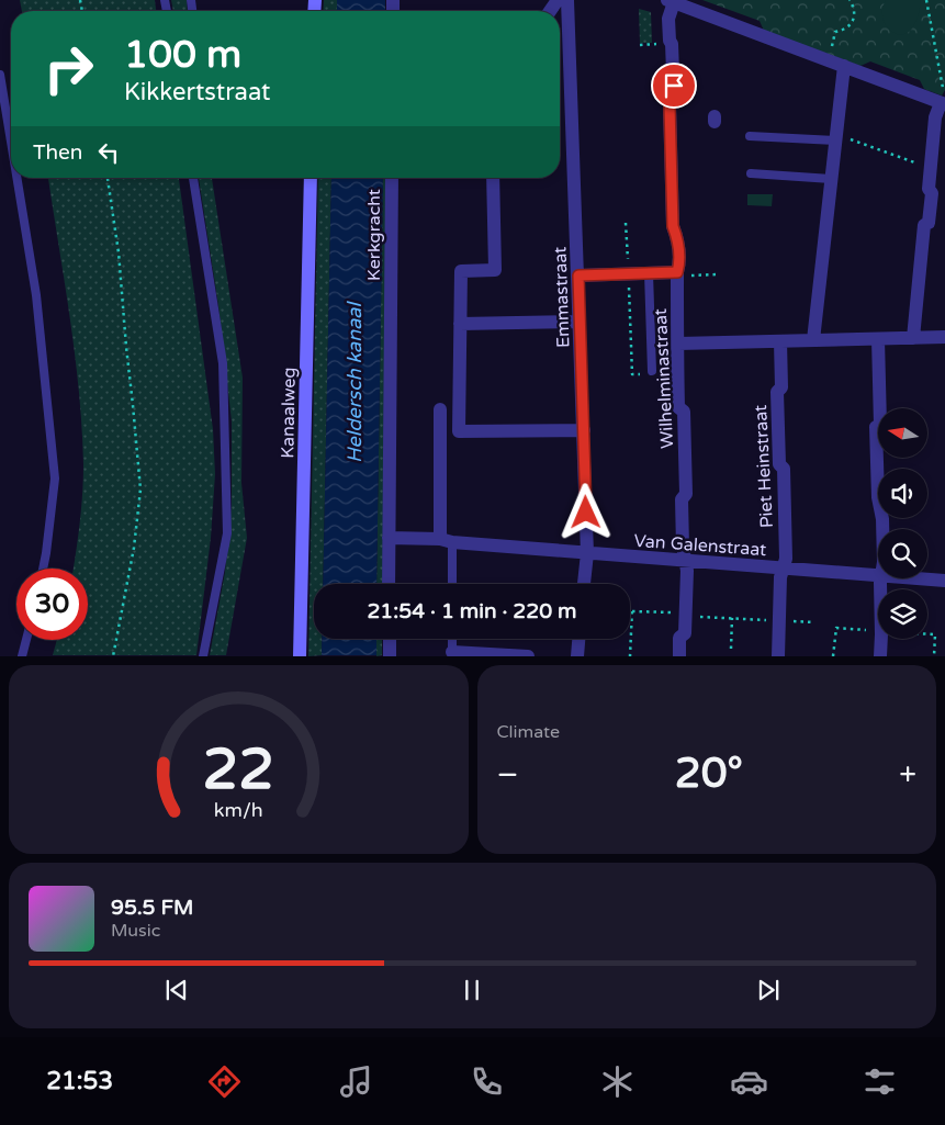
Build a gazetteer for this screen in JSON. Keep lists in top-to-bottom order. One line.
{"streets":{"street":["Kerkgracht","Emmastraat","Wilhelminastraat","Kanaalweg","Piet Heinstraat","Van Galenstraat"]},"crossings":[["Kerkgracht","Van Galenstraat"],["Emmastraat","Van Galenstraat"],["Wilhelminastraat","Van Galenstraat"],["Piet Heinstraat","Van Galenstraat"]],"water":["Heldersch kanaal"],"north":"left","page":{"turn":["100 m","Kikkertstraat"],"then":"Then","limit":"30","trip":"21:54 · 1 min · 220 m","tile":"Climate","heat":["−","20°","+"],"song":["95.5 FM","Music"],"tabs":"21:53","gauge":["22","km/h"]}}
